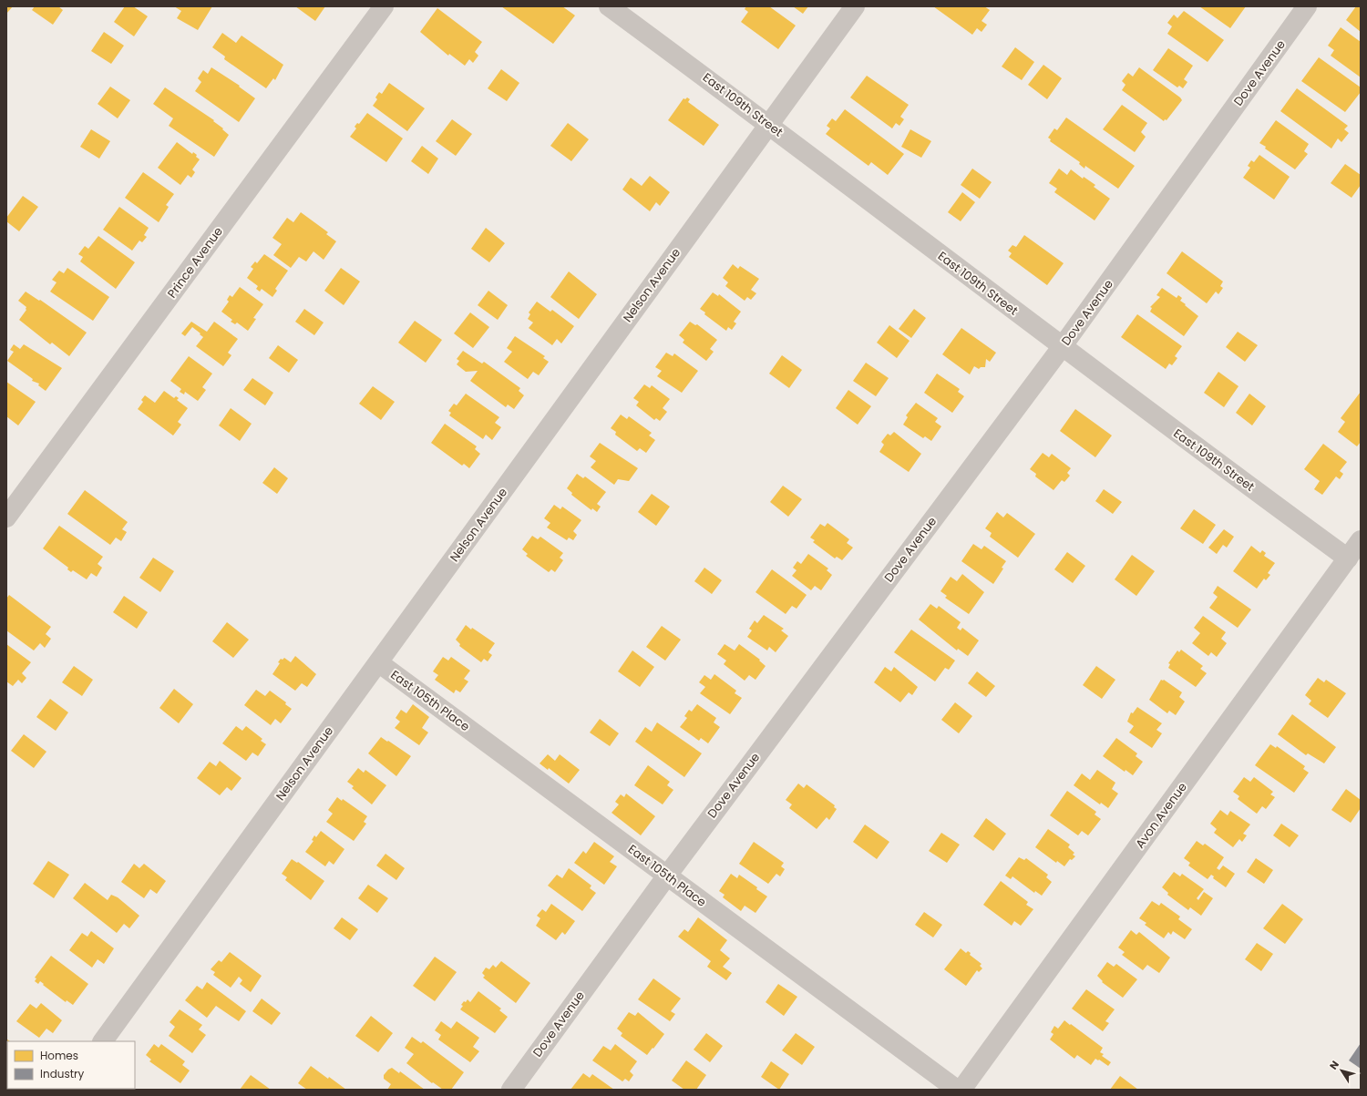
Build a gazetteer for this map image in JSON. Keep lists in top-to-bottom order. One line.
{"streets":{"street":["Dove Avenue","East 109th Street","Prince Avenue","Nelson Avenue","East 105th Place","Avon Avenue"]},"crossings":[["Dove Avenue","East 109th Street"],["Dove Avenue","East 105th Place"],["East 109th Street","Nelson Avenue"],["East 109th Street","Avon Avenue"],["Nelson Avenue","East 105th Place"]],"legend":["Homes","Industry"],"north":"top left"}
